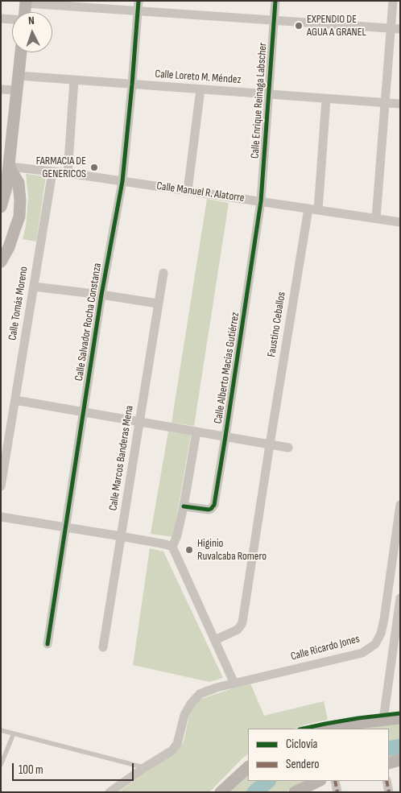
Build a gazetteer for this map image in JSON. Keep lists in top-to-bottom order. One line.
{"streets":{"street":["Calle Loreto M. Méndez","Calle Enrique Reinaga Labscher","Calle Manuel R. Alatorre","Calle Tomás Moreno","Calle Salvador Rocha Constanza","Faustino Ceballos","Calle Alberto Macías Gutiérrez","Calle Marcos Banderas Mena","Calle Ricardo Jones"]},"crossings":[["Calle Loreto M. Méndez","Calle Enrique Reinaga Labscher"],["Calle Loreto M. Méndez","Calle Salvador Rocha Constanza"],["Calle Loreto M. Méndez","Faustino Ceballos"],["Calle Enrique Reinaga Labscher","Calle Manuel R. Alatorre"],["Calle Enrique Reinaga Labscher","Calle Alberto Macías Gutiérrez"],["Calle Manuel R. Alatorre","Calle Tomás Moreno"],["Calle Manuel R. Alatorre","Calle Salvador Rocha Constanza"],["Calle Manuel R. Alatorre","Faustino Ceballos"],["Calle Manuel R. Alatorre","Calle Alberto Macías Gutiérrez"]],"places":["EXPENDIO DE AGUA A GRANEL","FARMACIA DE GENERICOS","Higinio Ruvalcaba Romero"],"legend":["Ciclovía","Sendero"],"scale_bar":"100 m","north":"top"}
